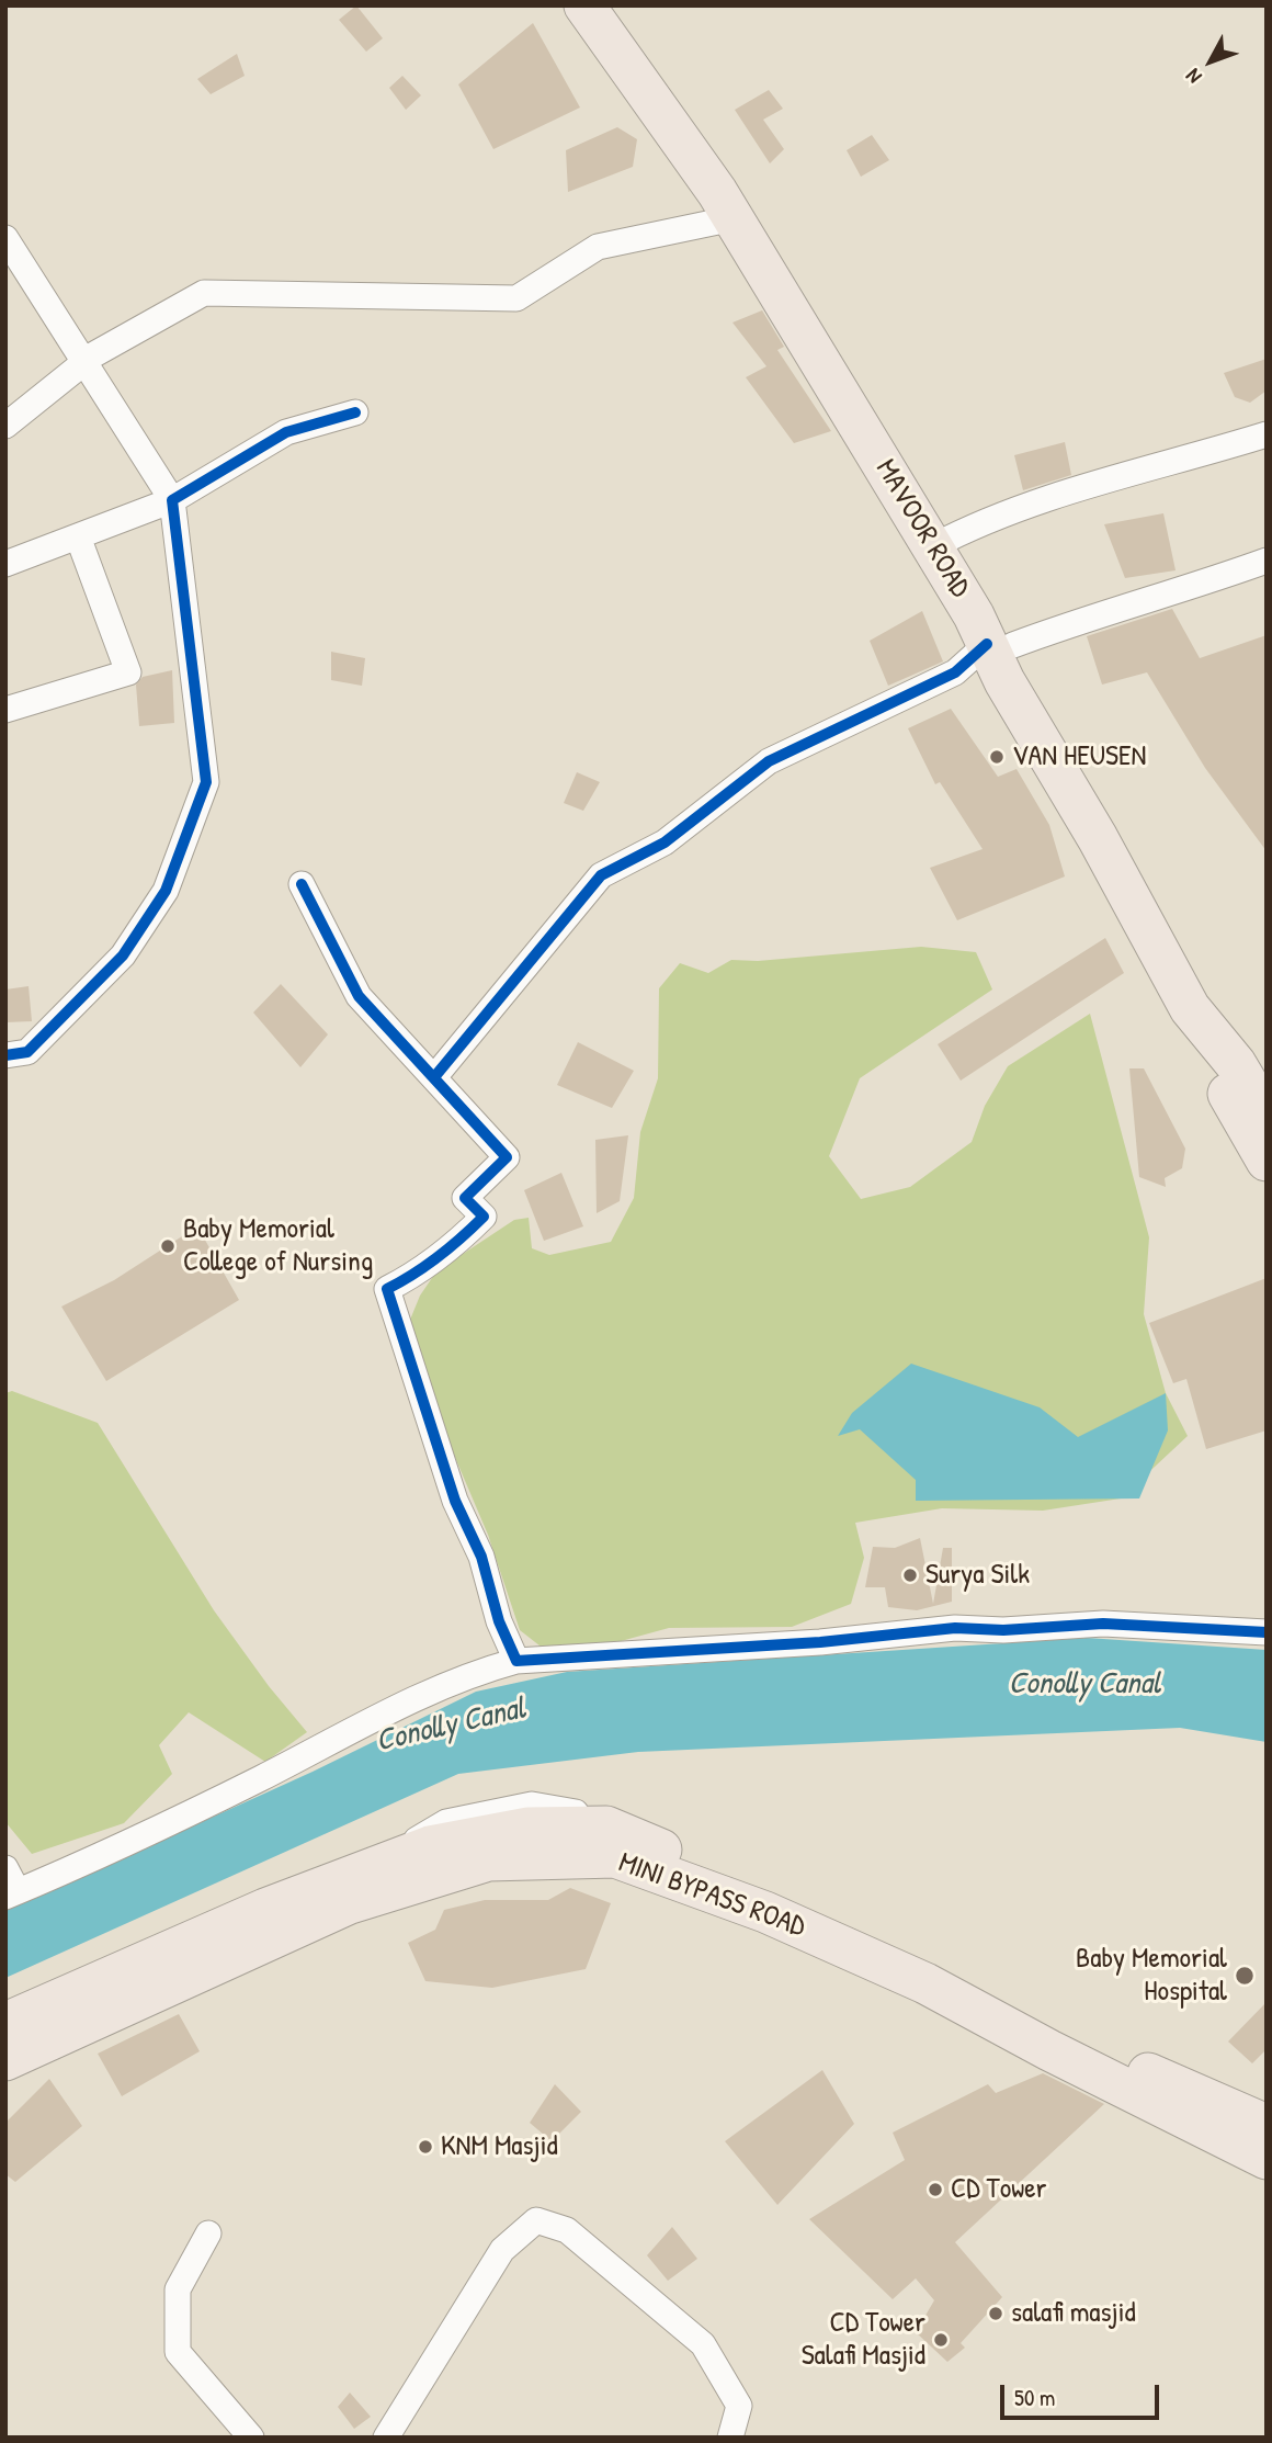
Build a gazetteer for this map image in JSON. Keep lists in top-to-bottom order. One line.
{"streets":{"main road":["MAVOOR ROAD","MINI BYPASS ROAD"]},"water":["Conolly Canal"],"places":["VAN HEUSEN","Baby Memorial College of Nursing","Surya Silk","Baby Memorial Hospital","KNM Masjid","CD Tower","salafi masjid","CD Tower Salafi Masjid"],"scale_bar":"50 m","north":"bottom left"}
